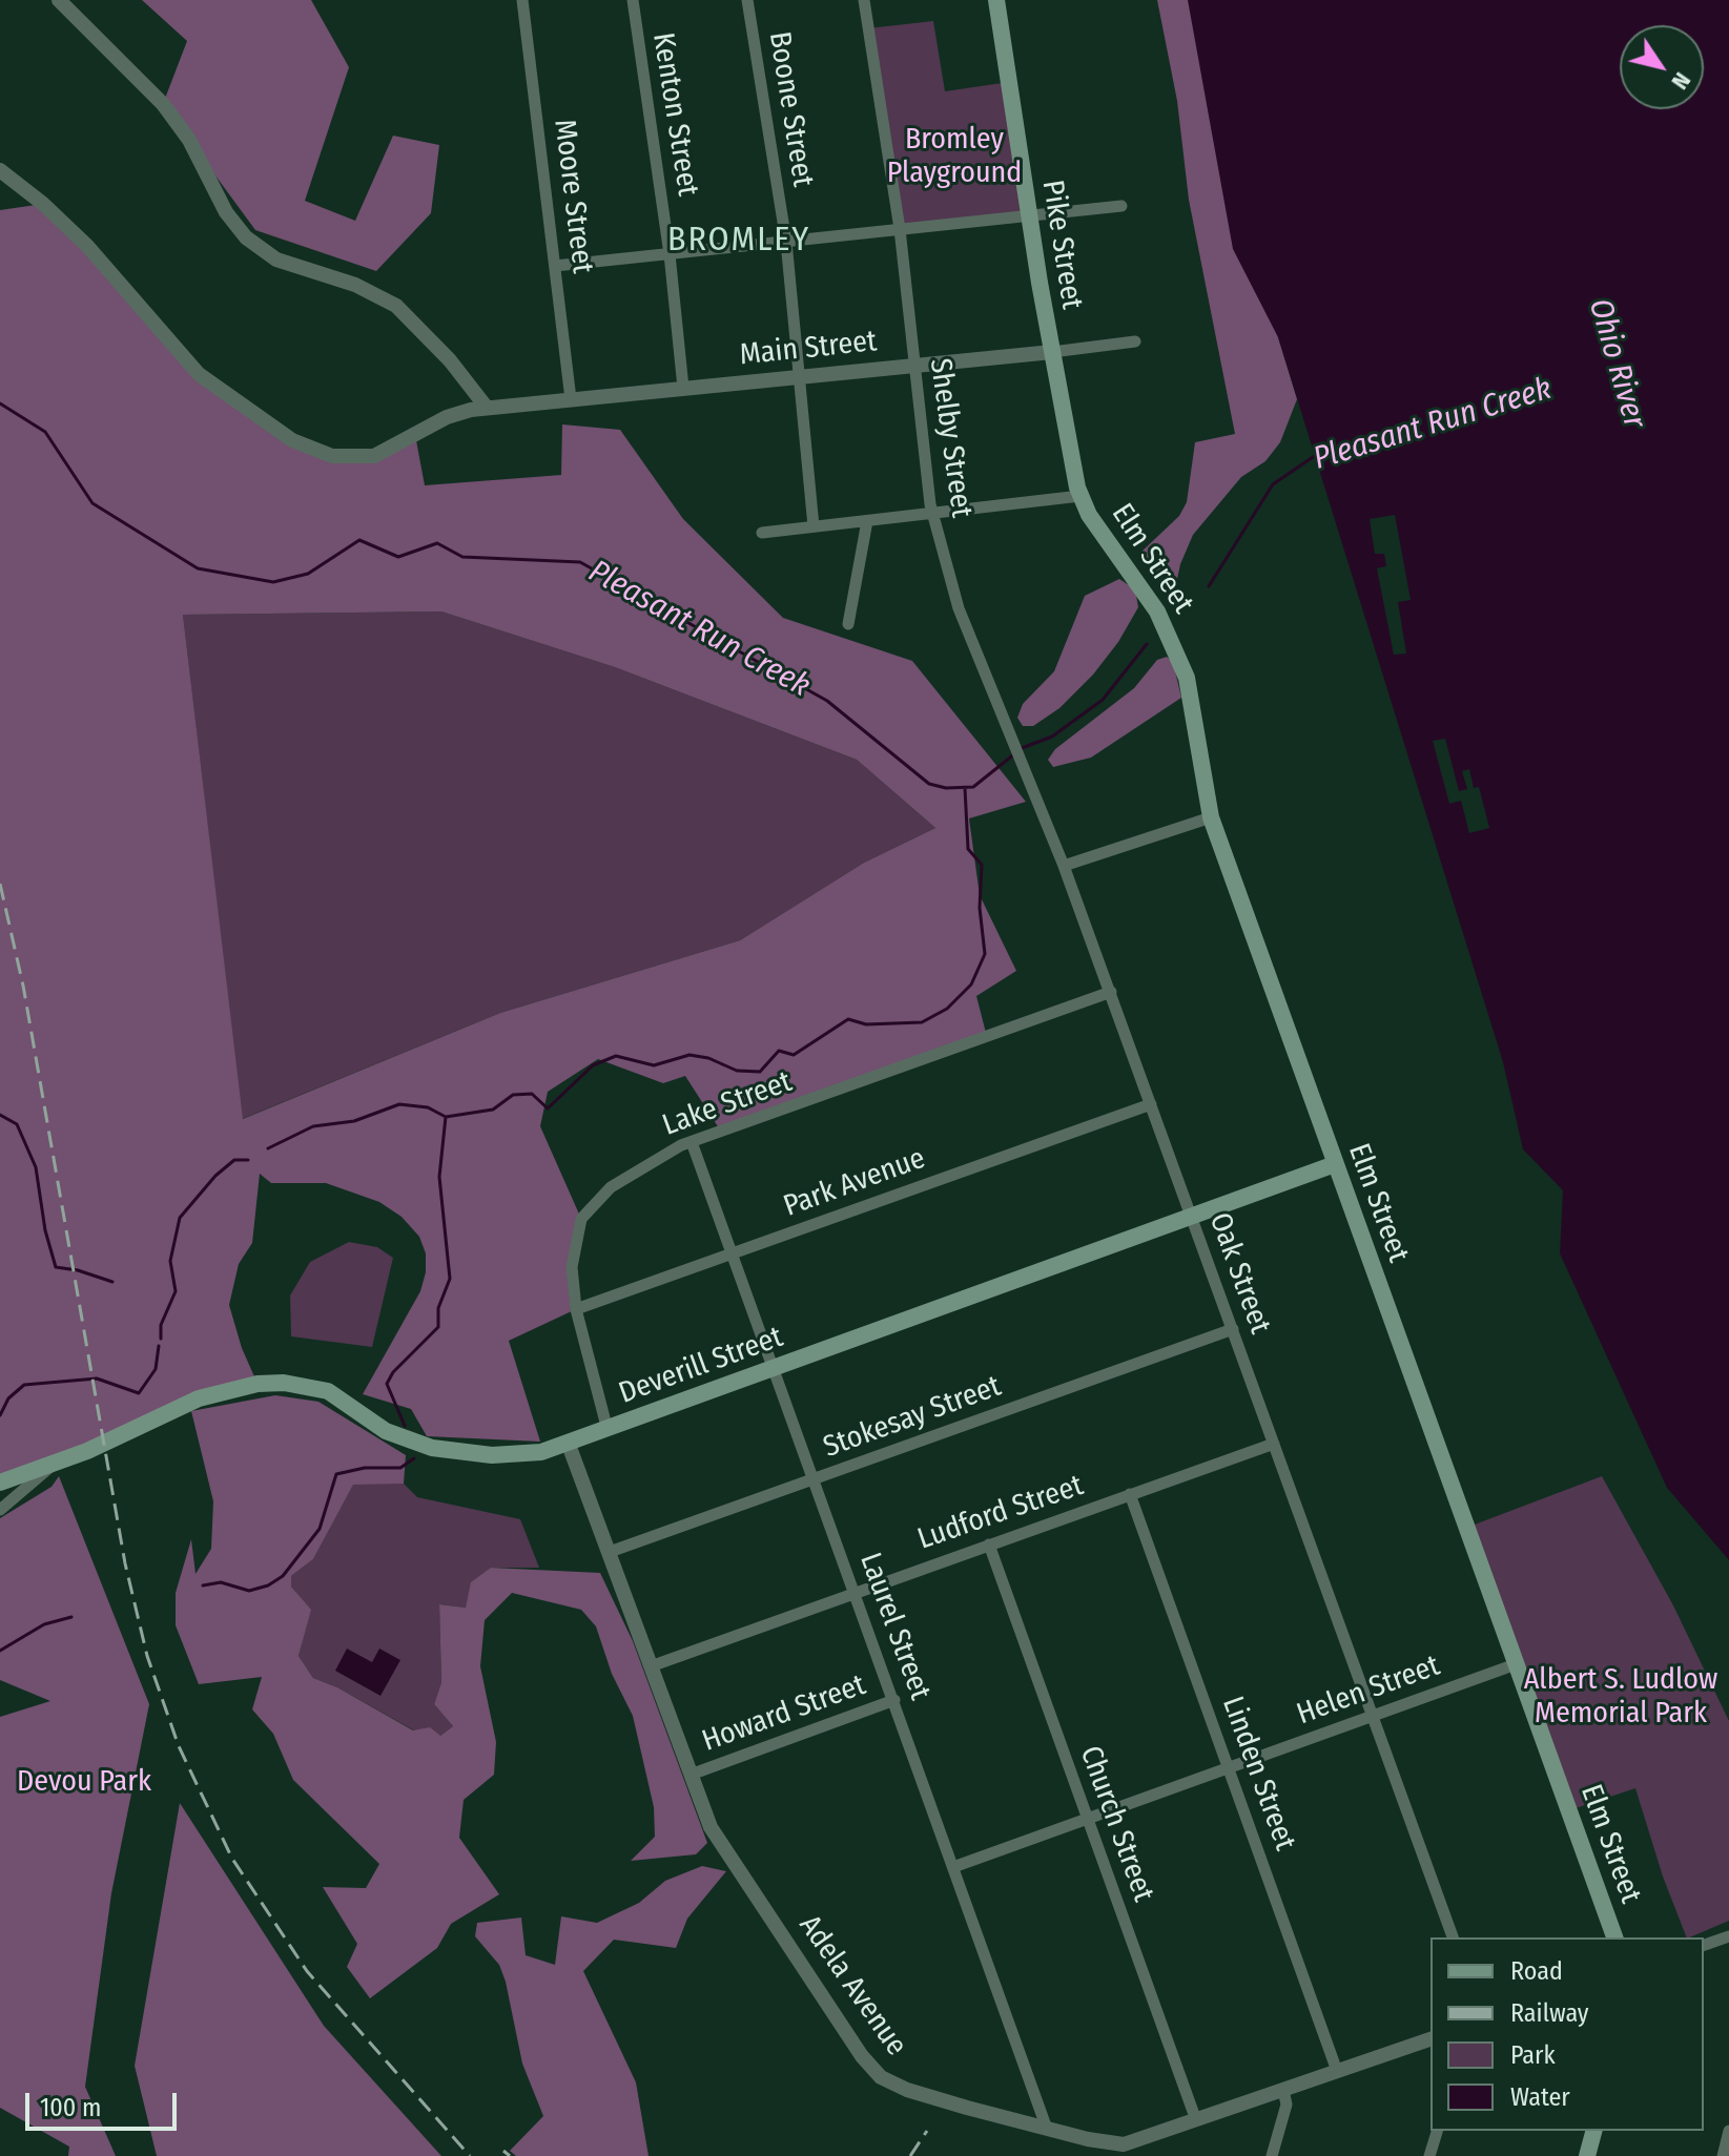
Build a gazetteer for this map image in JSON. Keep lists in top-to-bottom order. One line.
{"streets":{"main road":["Pike Street","Elm Street","Deverill Street"],"street":["Boone Street","Kenton Street","Moore Street","Main Street","Shelby Street","Lake Street","Park Avenue","Oak Street","Stokesay Street","Ludford Street","Laurel Street","Helen Street","Howard Street","Linden Street","Church Street","Adela Avenue"]},"crossings":[["Boone Street","Main Street"],["Kenton Street","Main Street"],["Moore Street","Main Street"],["Pike Street","Main Street"],["Pike Street","Elm Street"],["Main Street","Shelby Street"],["Shelby Street","Oak Street"],["Elm Street","Deverill Street"],["Elm Street","Helen Street"],["Lake Street","Park Avenue"],["Lake Street","Oak Street"],["Lake Street","Deverill Street"],["Lake Street","Laurel Street"],["Park Avenue","Oak Street"],["Park Avenue","Laurel Street"],["Oak Street","Deverill Street"],["Oak Street","Stokesay Street"],["Oak Street","Ludford Street"],["Oak Street","Helen Street"],["Deverill Street","Laurel Street"],["Deverill Street","Adela Avenue"],["Stokesay Street","Laurel Street"],["Stokesay Street","Adela Avenue"],["Ludford Street","Laurel Street"],["Ludford Street","Linden Street"],["Ludford Street","Church Street"],["Ludford Street","Adela Avenue"],["Laurel Street","Helen Street"],["Laurel Street","Howard Street"],["Laurel Street","Adela Avenue"],["Helen Street","Linden Street"],["Helen Street","Church Street"],["Howard Street","Adela Avenue"],["Linden Street","Adela Avenue"],["Church Street","Adela Avenue"]],"districts":["BROMLEY"],"water":["Ohio River","Pleasant Run Creek"],"parks":["Bromley Playground","Albert S. Ludlow Memorial Park","Devou Park"],"legend":["Road","Railway","Park","Water"],"scale_bar":"100 m","north":"bottom right"}
